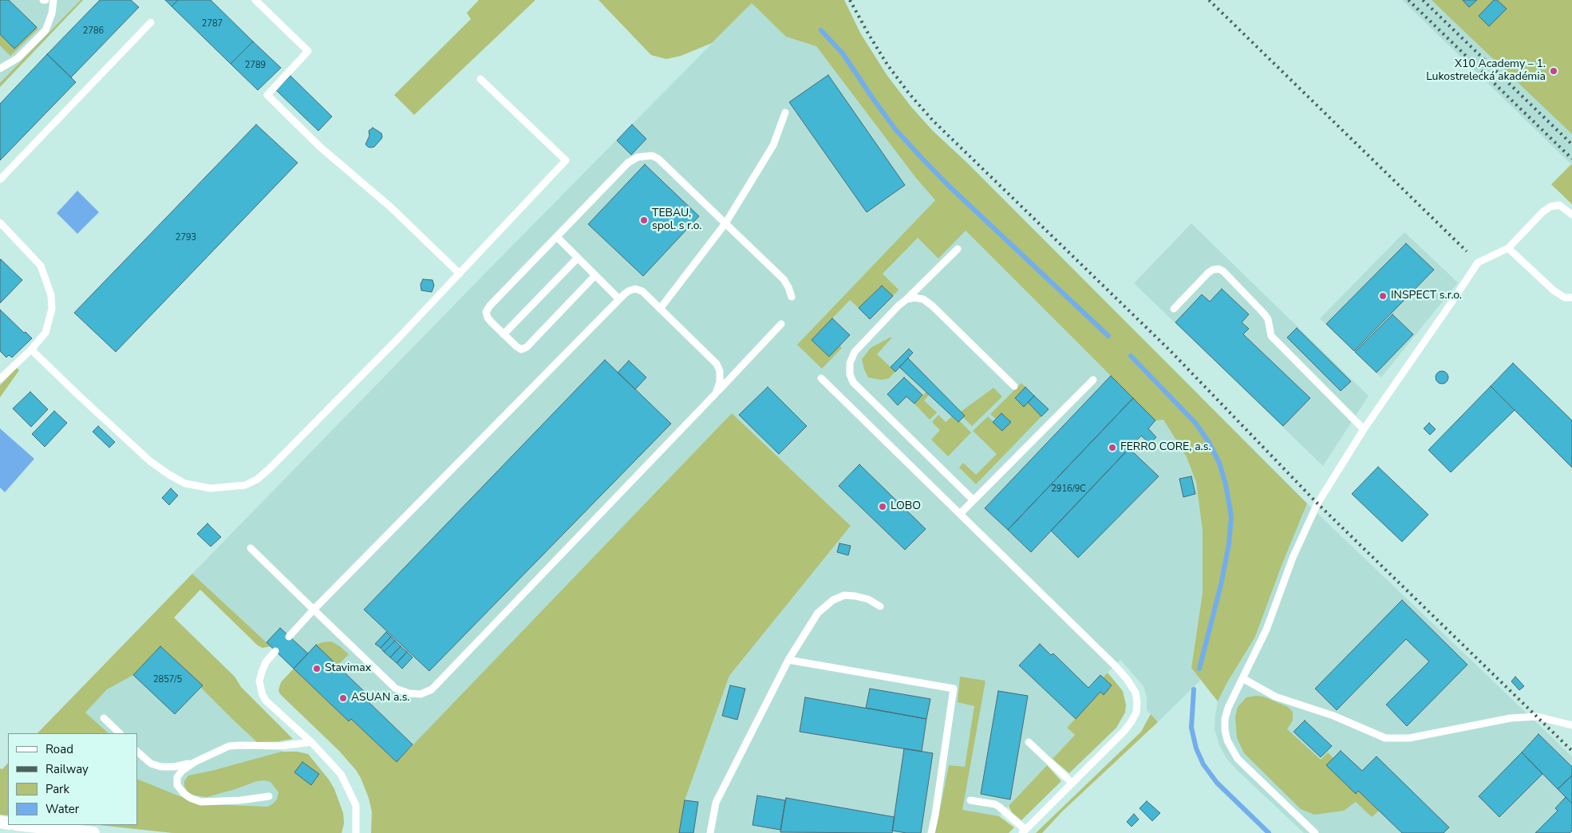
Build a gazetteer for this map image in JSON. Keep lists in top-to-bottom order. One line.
{"places":["X10 Academy – 1. Lukostrelecká akadémia","TEBAU, spol. s r.o.","INSPECT s.r.o.","FERRO CORE, a.s.","LOBO","Stavimax","ASUAN a.s."],"house_numbers":["2787","2786","2789","2793","2916/9C","2857/5"],"legend":["Road","Railway","Park","Water"]}
